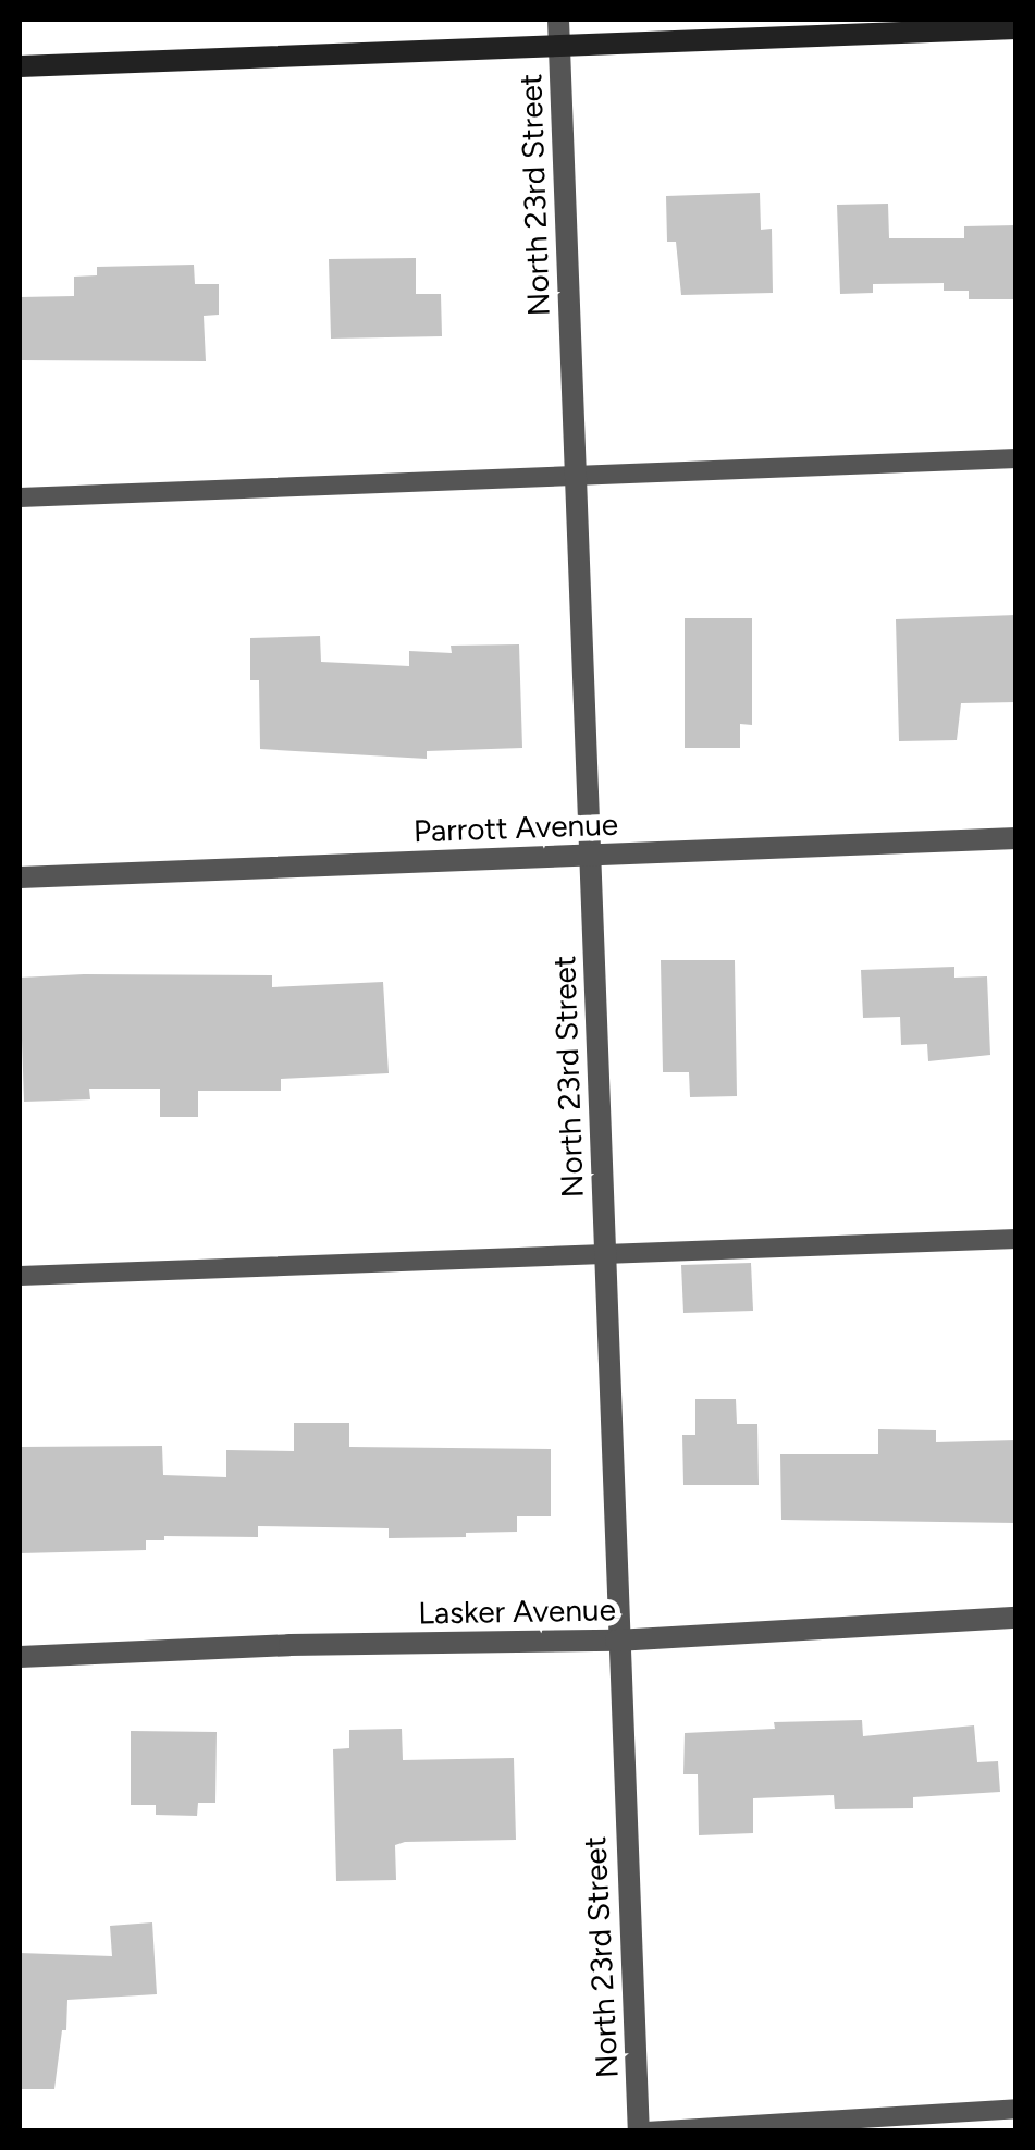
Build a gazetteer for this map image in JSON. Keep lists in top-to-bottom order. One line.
{"streets":{"street":["North 23rd Street","Parrott Avenue","Lasker Avenue"]},"crossings":[["North 23rd Street","Parrott Avenue"],["North 23rd Street","Lasker Avenue"]]}
